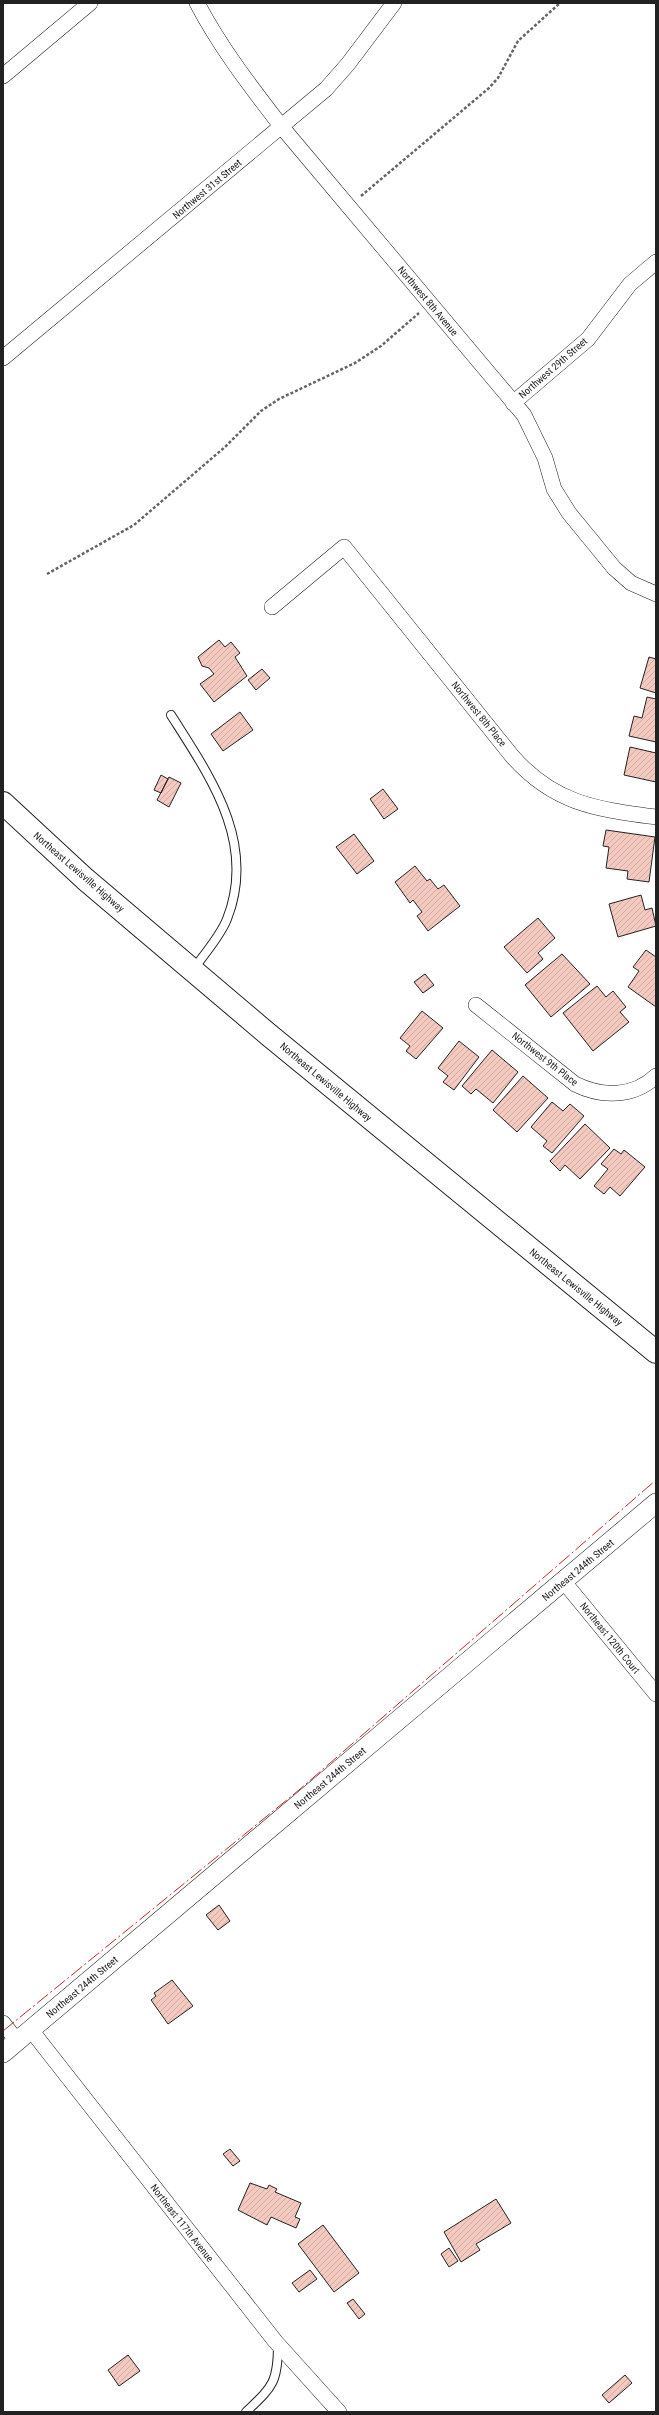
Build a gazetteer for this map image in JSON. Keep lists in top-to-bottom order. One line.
{"streets":{"main road":["Northeast Lewisville Highway"],"street":["Northwest 31st Street","Northwest 8th Avenue","Northwest 29th Street","Northwest 8th Place","Northwest 9th Place","Northeast 244th Street","Northeast 120th Court","Northeast 117th Avenue"]},"crossings":[["Northwest 31st Street","Northwest 8th Avenue"],["Northwest 8th Avenue","Northwest 29th Street"],["Northeast 244th Street","Northeast 120th Court"],["Northeast 244th Street","Northeast 117th Avenue"]]}
